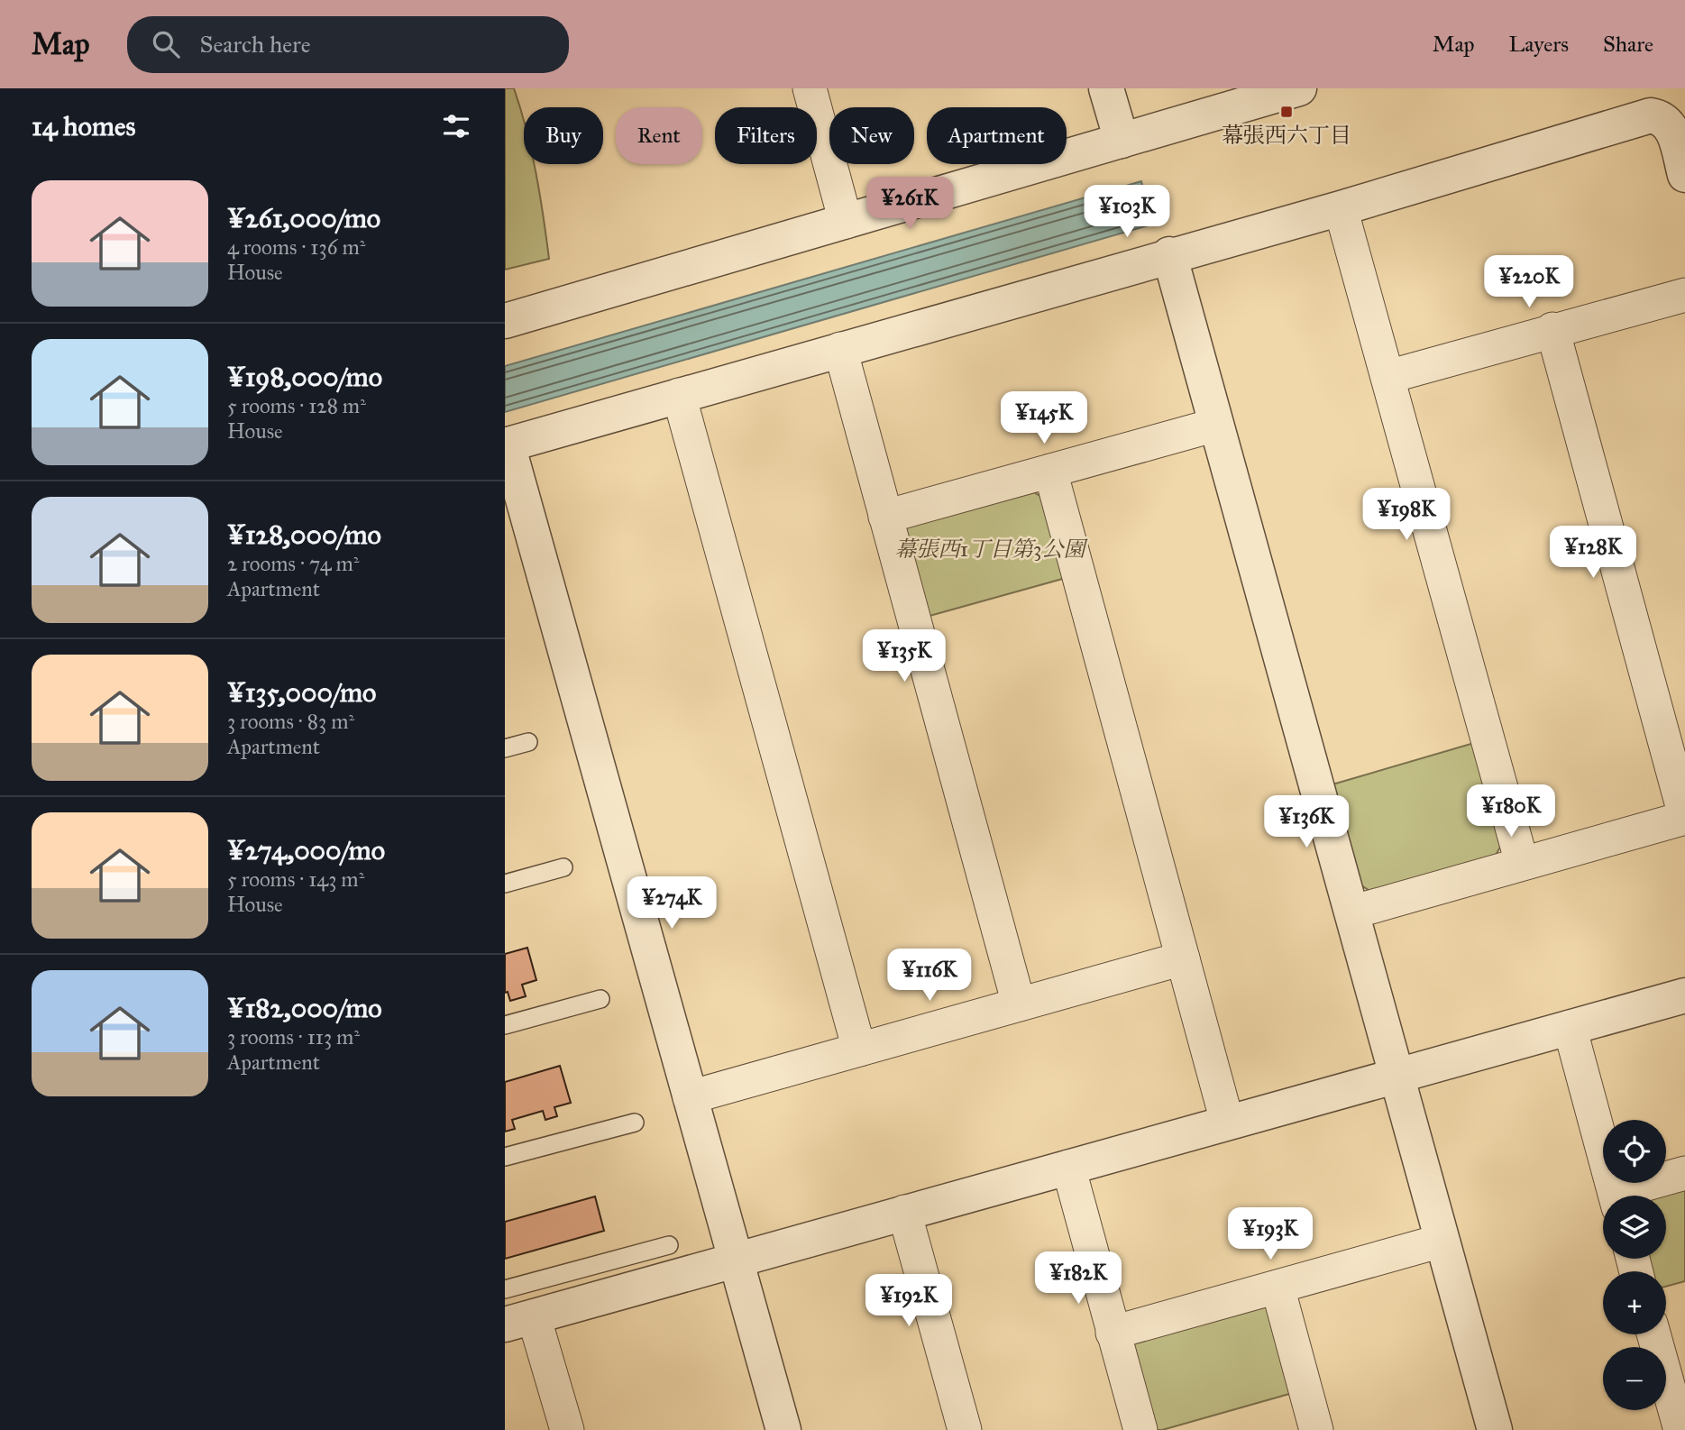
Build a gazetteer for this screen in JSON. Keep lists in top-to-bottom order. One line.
{"parks":["幕張西1丁目第3公園"],"places":{"transit":["幕張西六丁目"]},"page":{"header":"Map","search":"Search here","nav":["Map","Layers","Share"],"heading":"14 homes","chip":["Buy","Rent","Filters","New","Apartment"],"list":[{"name":"¥261,000/mo","note":"4 rooms · 136 m² · House"},{"name":"¥198,000/mo","note":"5 rooms · 128 m² · House"},{"name":"¥128,000/mo","note":"2 rooms · 74 m² · Apartment"},{"name":"¥135,000/mo","note":"3 rooms · 83 m² · Apartment"},{"name":"¥274,000/mo","note":"5 rooms · 143 m² · House"},{"name":"¥182,000/mo","note":"3 rooms · 113 m² · Apartment"}],"price":["¥261K","¥103K","¥220K","¥145K","¥198K","¥128K","¥135K","¥180K","¥136K","¥274K","¥116K","¥193K","¥182K","¥192K"],"map_buttons":["+","−"]}}
